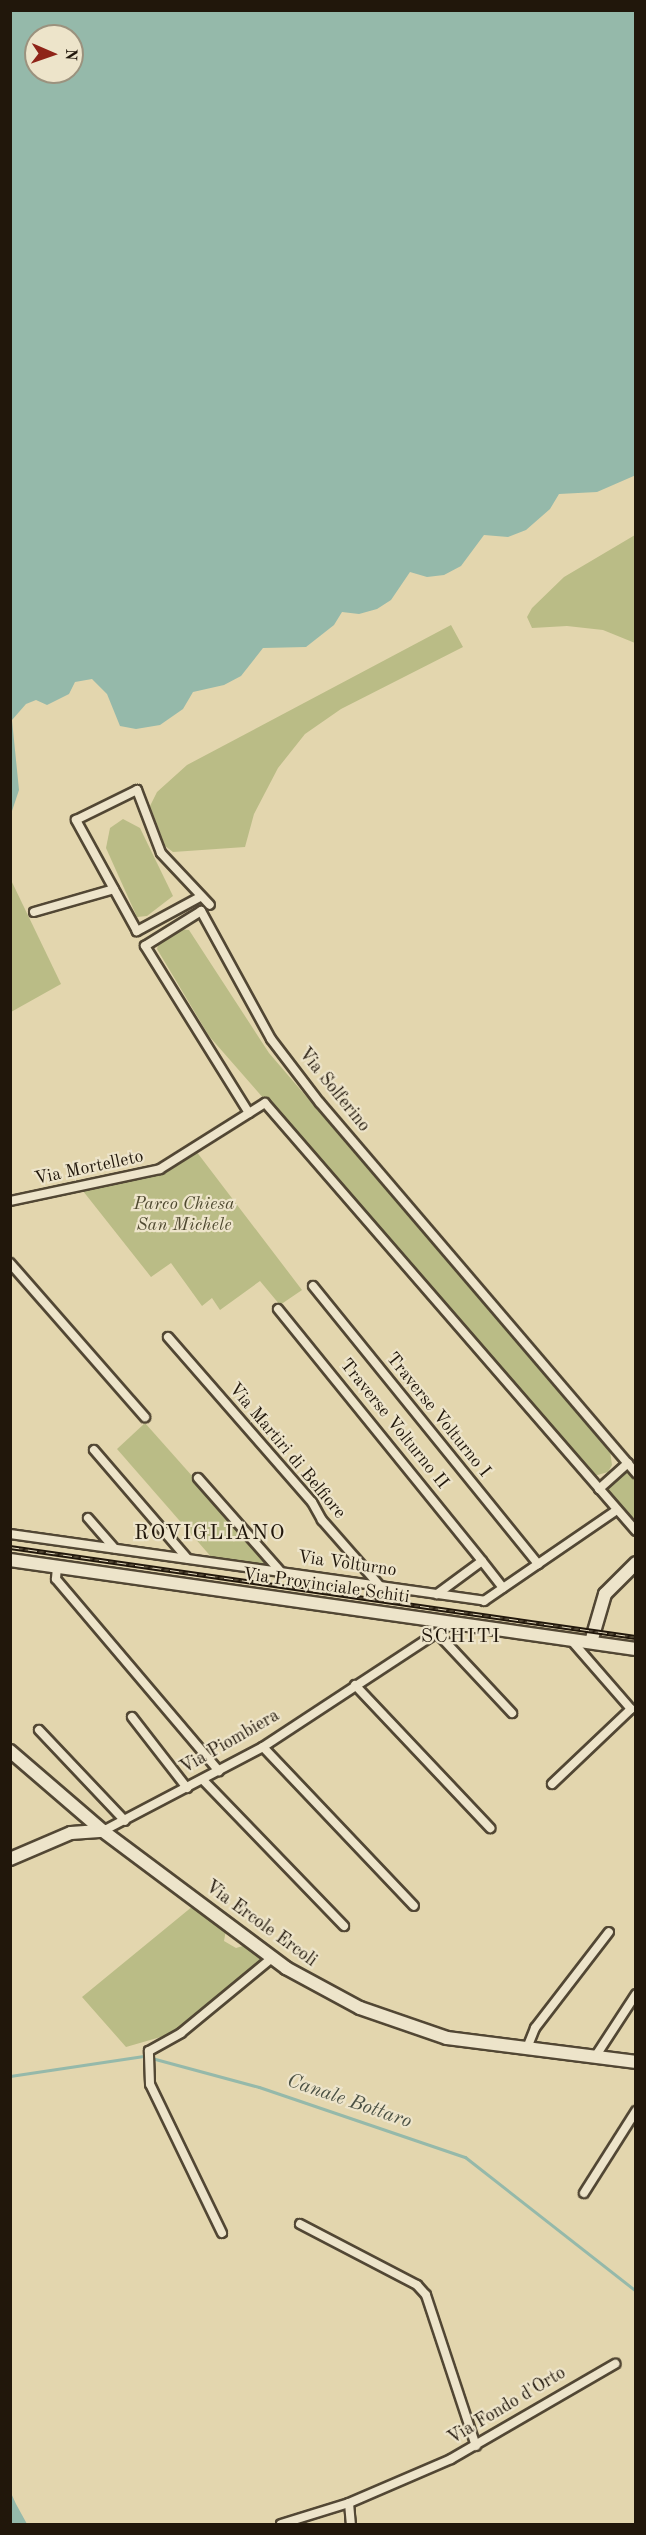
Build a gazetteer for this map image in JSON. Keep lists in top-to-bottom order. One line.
{"streets":{"street":["Via Solferino","Via Mortelleto","Traverse Volturno I","Traverse Volturno II","Via Martiri di Belfiore","Via Volturno","Via Provinciale Schiti","Via Piombiera","Via Ercole Ercoli","Via Fondo d'Orto"]},"crossings":[["Via Solferino","Via Mortelleto"],["Traverse Volturno I","Via Volturno"],["Traverse Volturno II","Via Volturno"],["Via Martiri di Belfiore","Via Volturno"],["Via Provinciale Schiti","Via Piombiera"],["Via Piombiera","Via Ercole Ercoli"]],"districts":["ROVIGLIANO","SCHITI"],"water":["Canale Bottaro"],"parks":["Parco Chiesa San Michele"],"north":"right"}
